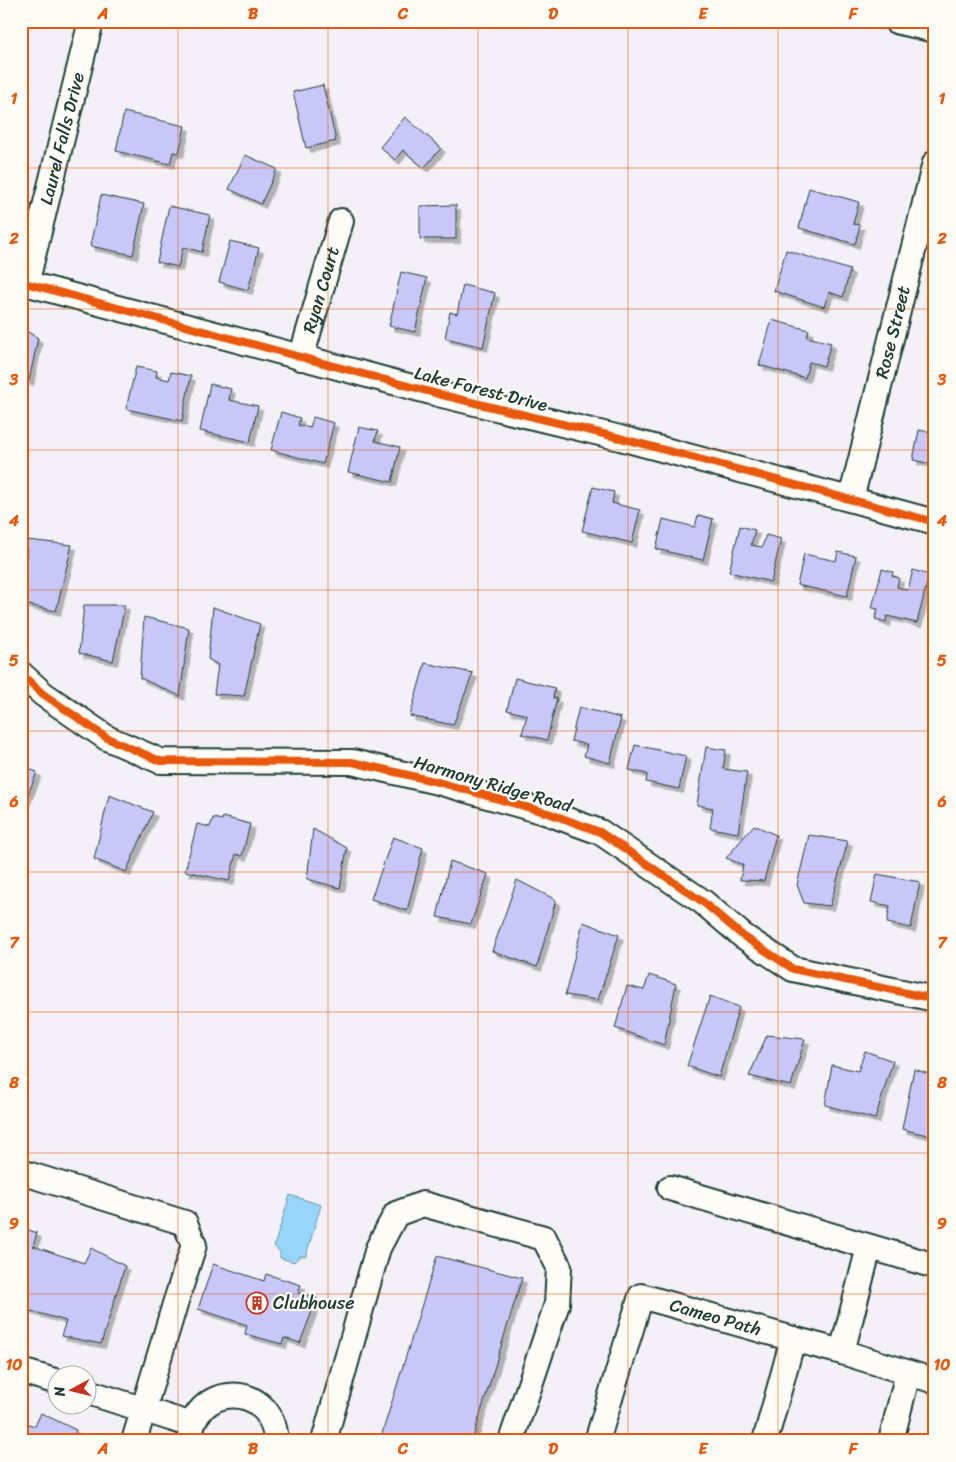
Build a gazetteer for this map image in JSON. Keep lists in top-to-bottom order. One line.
{"streets":{"street":["Laurel Falls Drive","Ryan Court","Rose Street","Lake Forest Drive","Harmony Ridge Road","Cameo Path"]},"crossings":[["Laurel Falls Drive","Lake Forest Drive"],["Ryan Court","Lake Forest Drive"],["Rose Street","Lake Forest Drive"]],"places":{"building":["Clubhouse"]},"north":"left","grid":{"columns":["A","B","C","D","E","F"],"rows":["1","2","3","4","5","6","7","8","9","10"]}}
